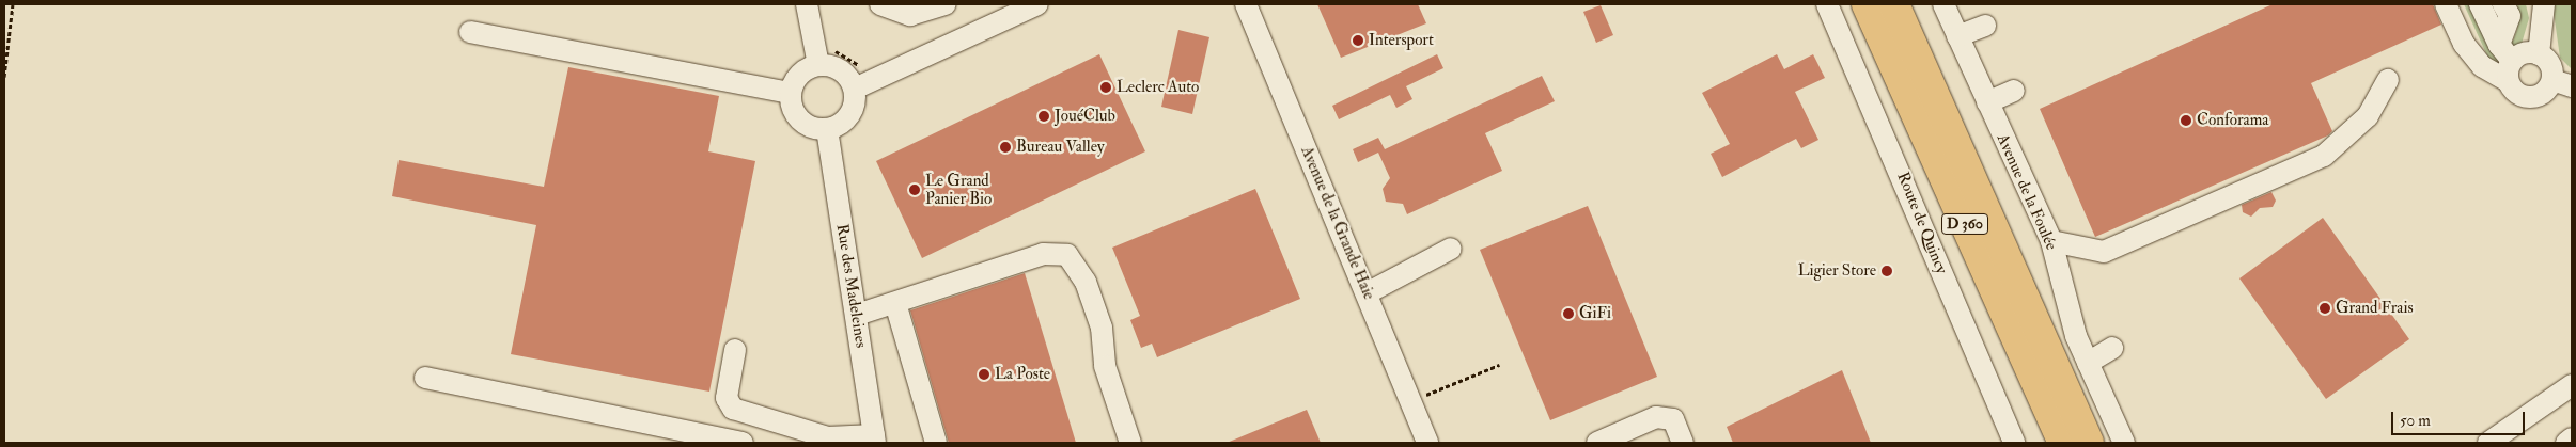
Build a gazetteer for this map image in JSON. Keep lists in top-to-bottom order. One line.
{"streets":{"highway":["D 360"],"street":["Avenue de la Foulée","Avenue de la Grande Haie","Route de Quincy","Rue des Madeleines"]},"places":["Intersport","Leclerc Auto","JouéClub","Conforama","Bureau Valley","Le Grand Panier Bio","Ligier Store","Grand Frais","GiFi","La Poste"],"scale_bar":"50 m"}
